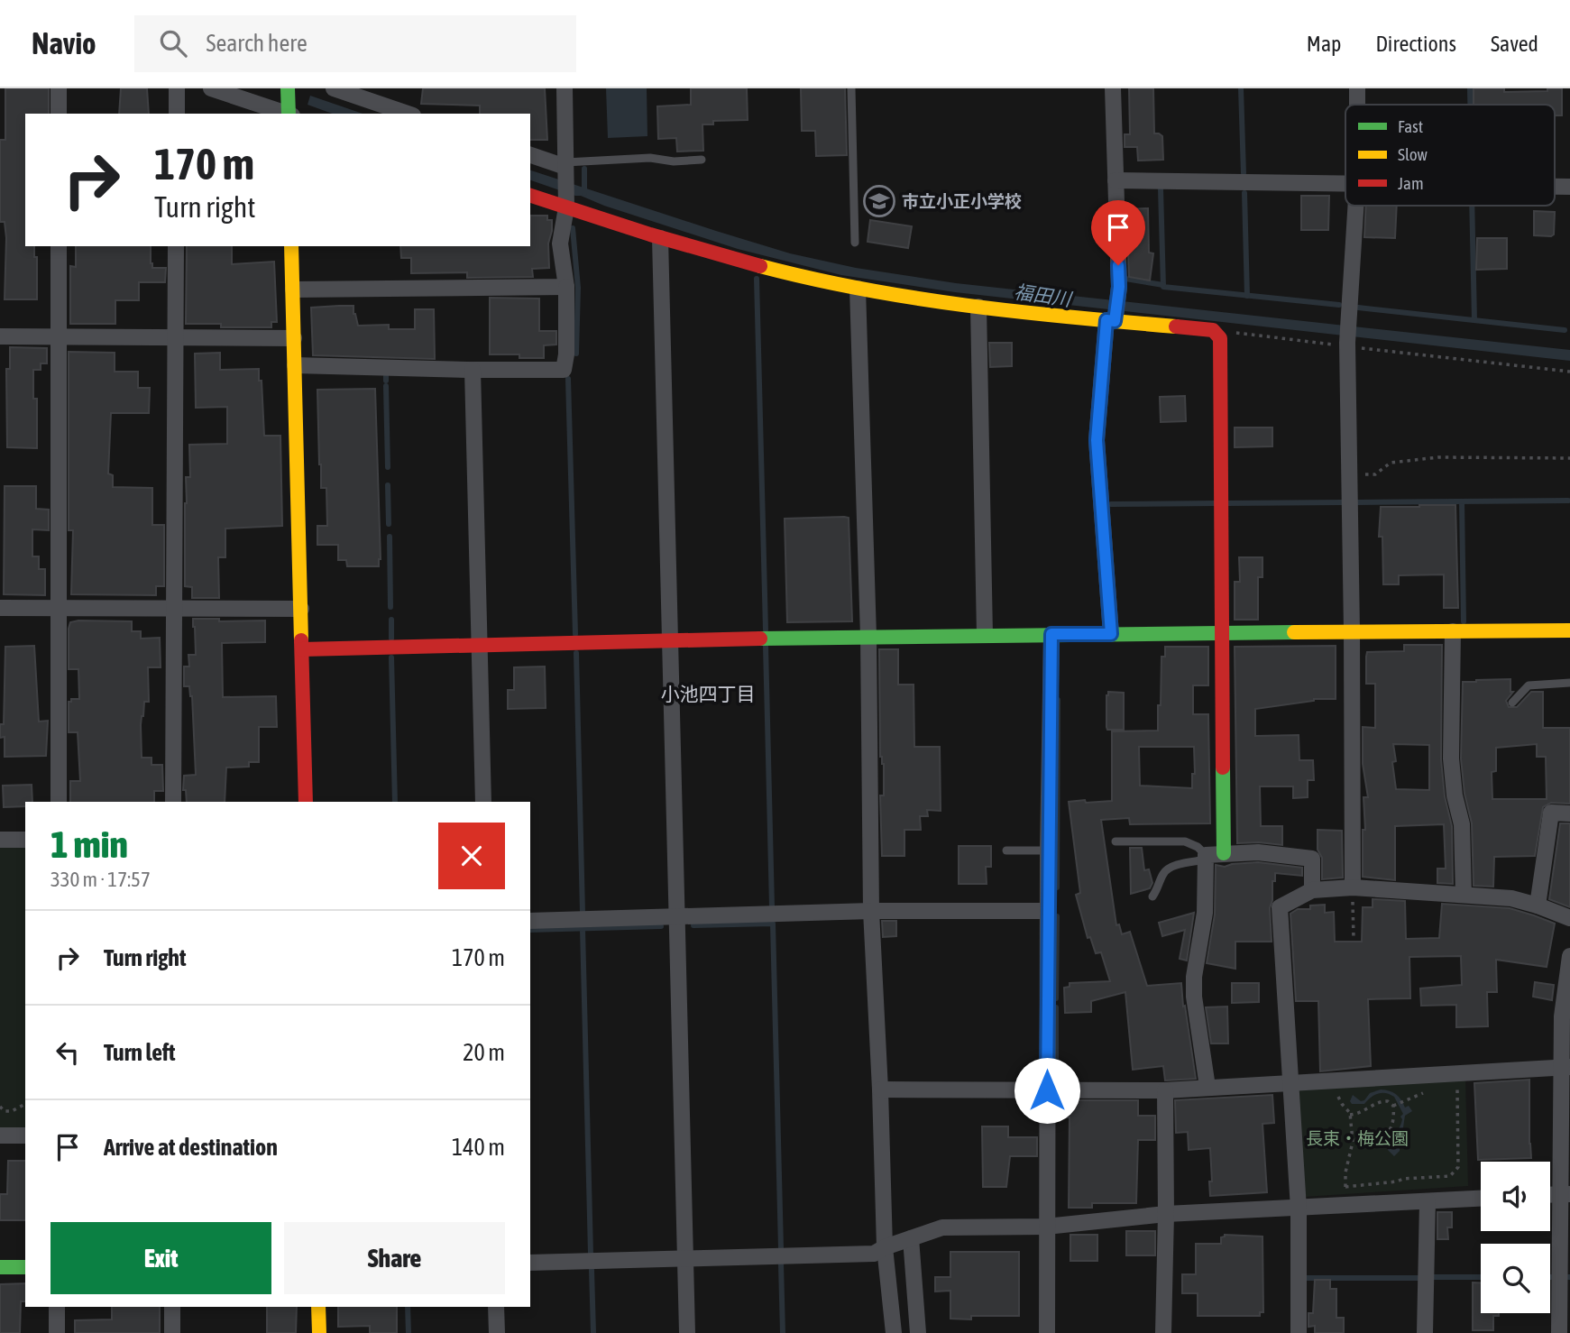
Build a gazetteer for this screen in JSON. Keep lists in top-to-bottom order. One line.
{"districts":["小池四丁目"],"water":["福田川"],"parks":["長束・梅公園"],"places":{"school or university":["市立小正小学校"]},"legend":["Fast","Slow","Jam"],"page":{"header":"Navio","search":"Search here","nav":["Map","Directions","Saved"],"turn":["170 m","Turn right"],"heading":["1 min","330 m · 17:57"],"list":[{"name":"Turn right","value":"170 m"},{"name":"Turn left","value":"20 m"},{"name":"Arrive at destination","value":"140 m"}],"buttons":["Exit","Share"]}}
